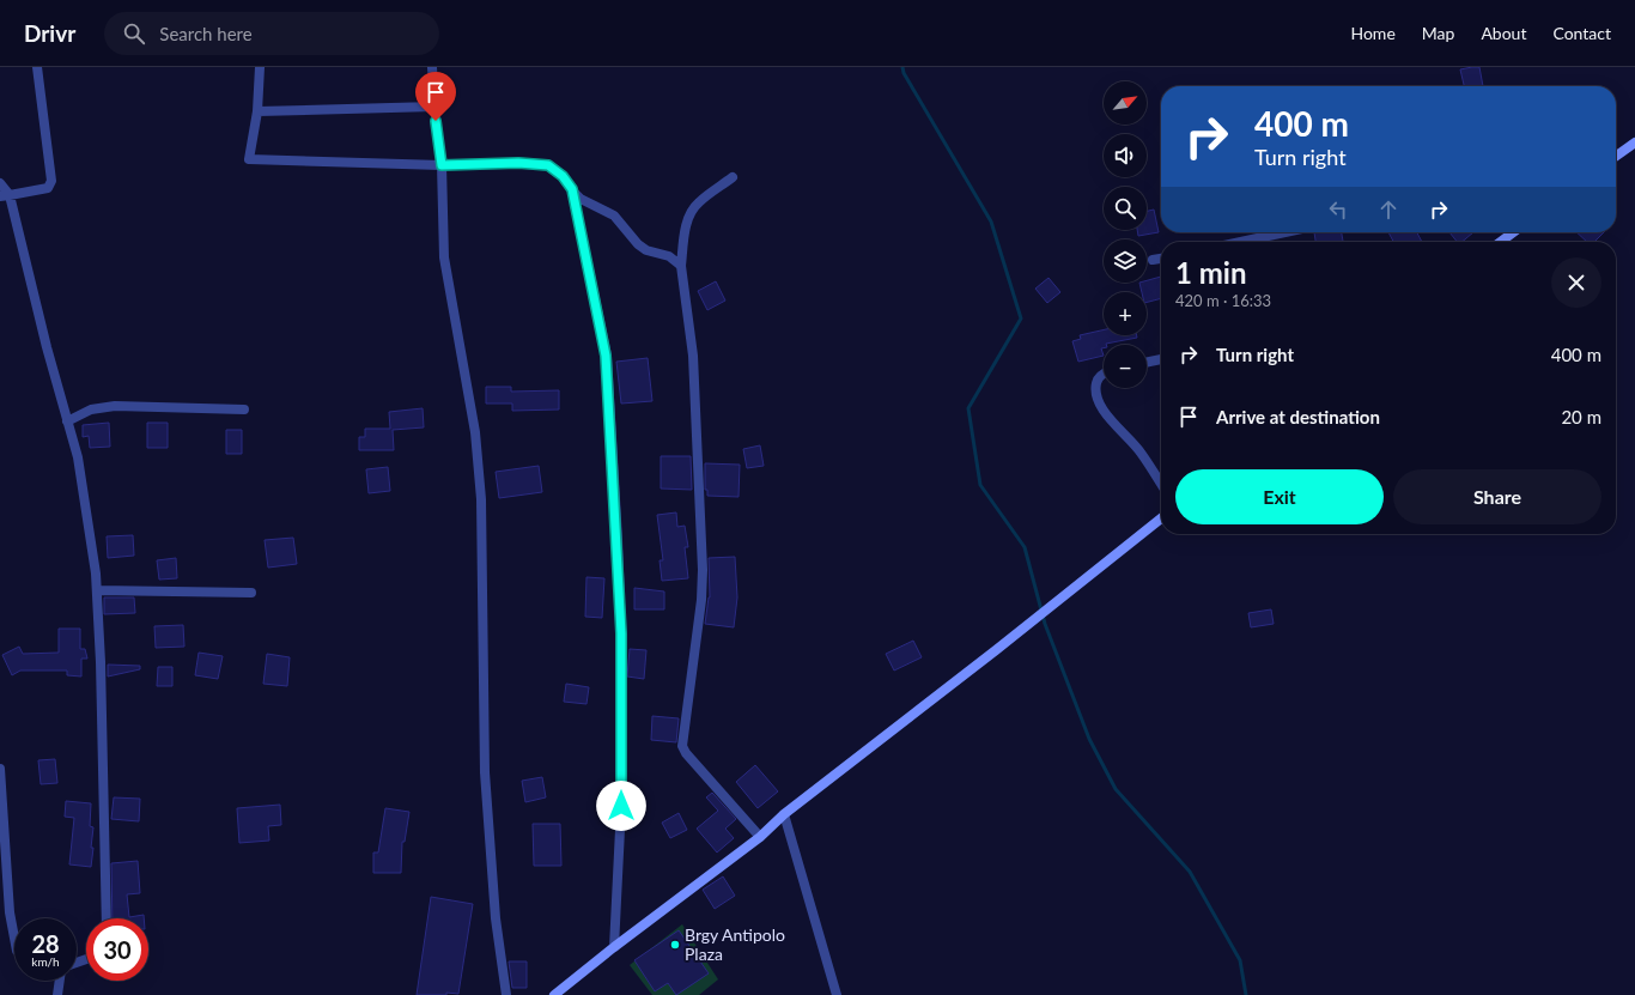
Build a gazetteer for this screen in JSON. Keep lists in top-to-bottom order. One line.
{"places":["Brgy Antipolo Plaza"],"north":"top right","page":{"header":"Drivr","search":"Search here","nav":["Home","Map","About","Contact"],"map_buttons":["+","−"],"turn":["400 m","Turn right"],"heading":["1 min","420 m · 16:33"],"list":[{"name":"Turn right","value":"400 m"},{"name":"Arrive at destination","value":"20 m"}],"buttons":["Exit","Share"],"speed":"28 km/h","limit":"30"}}
